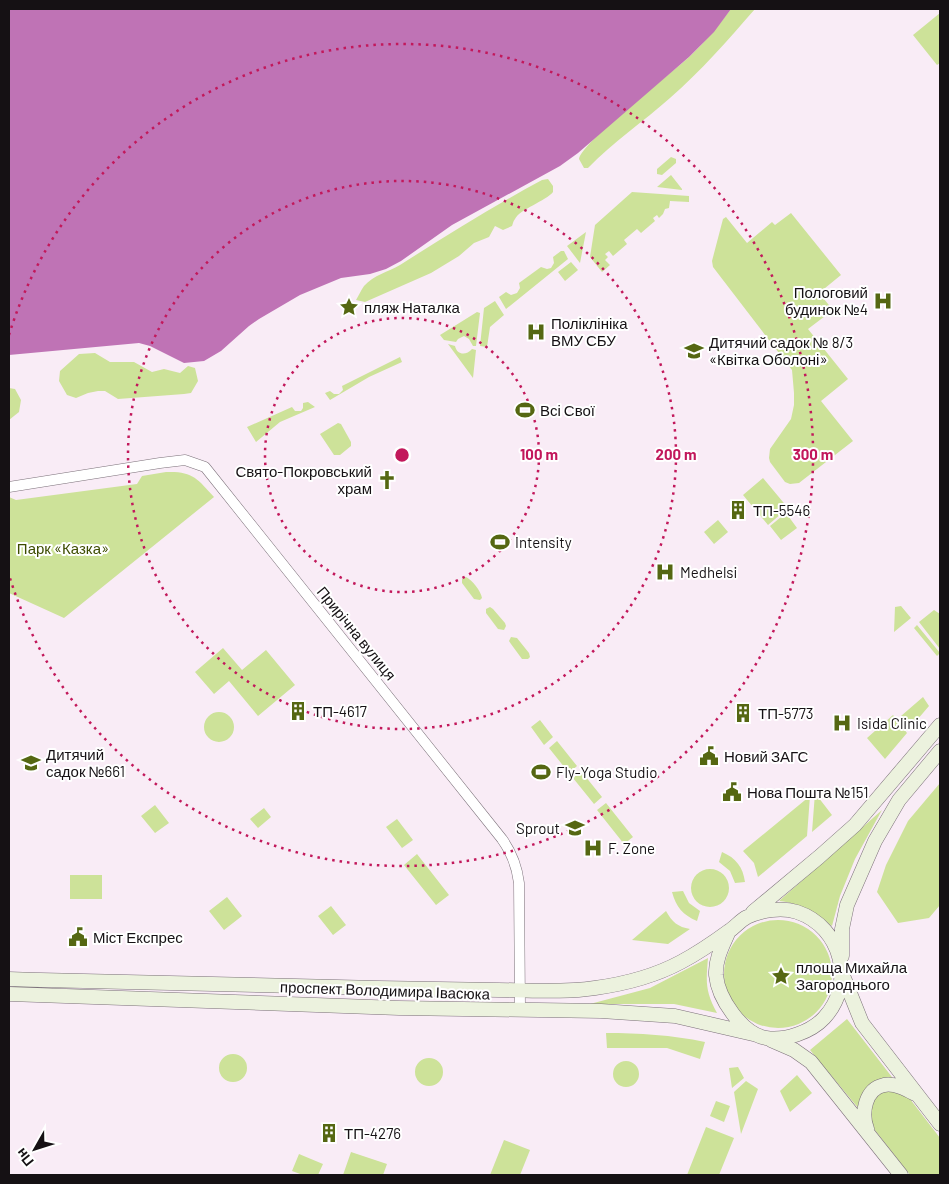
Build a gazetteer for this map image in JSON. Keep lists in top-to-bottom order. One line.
{"streets":{"main road":["проспект Володимира Івасюка"],"street":["Прирічна вулиця"]},"crossings":[["Прирічна вулиця","проспект Володимира Івасюка"]],"parks":["Парк «Казка»"],"places":{"hospital":["Пологовий будинок №4","Поліклініка ВМУ СБУ","Medhelsi","Isida Clinic","F. Zone"],"place":["пляж Наталка","площа Михайла Загороднього"],"school or university":["Дитячий садок № 8/3 «Квітка Оболоні»","Дитячий садок №661","Sprout"],"sports":["Всі Свої","Intensity","Fly-Yoga Studio"],"church":["Свято-Покровський храм"],"building":["ТП-5546","ТП-4617","ТП-5773","ТП-4276"],"public building":["Новий ЗАГС","Нова Пошта №151","Міст Експрес"]},"north":"bottom left","rings":["100 m","200 m","300 m"]}
